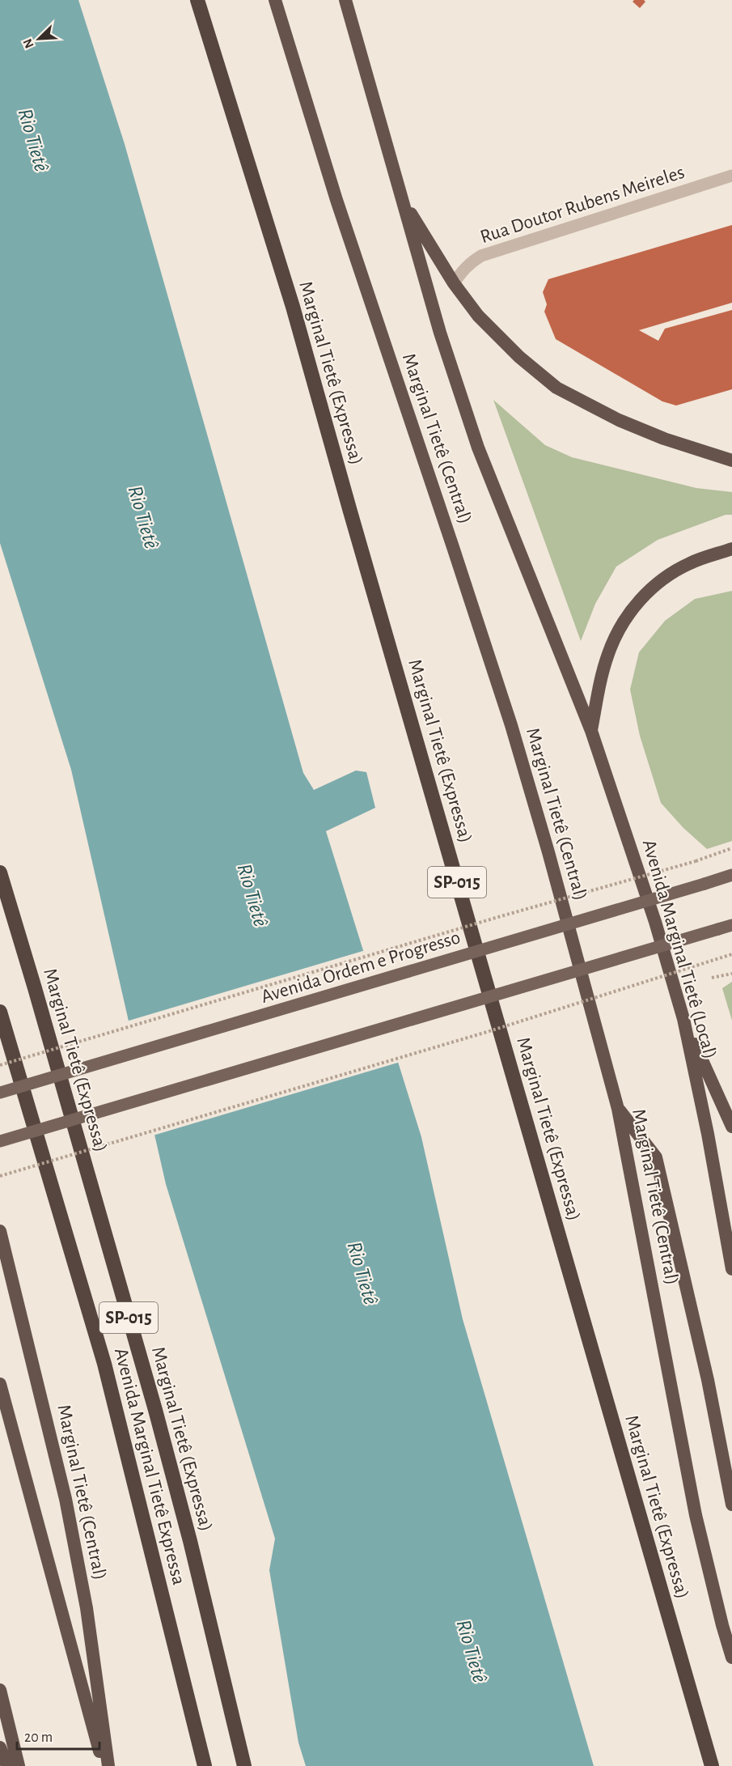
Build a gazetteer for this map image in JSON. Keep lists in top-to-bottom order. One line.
{"streets":{"highway":["Marginal Tietê (Expressa)","Marginal Tietê (Central)","SP-015","Avenida Marginal Tietê (Local)","Avenida Marginal Tietê Expressa"],"main road":["Avenida Ordem e Progresso"],"street":["Rua Doutor Rubens Meireles"]},"water":["Rio Tietê"],"scale_bar":"20 m","north":"bottom left"}
